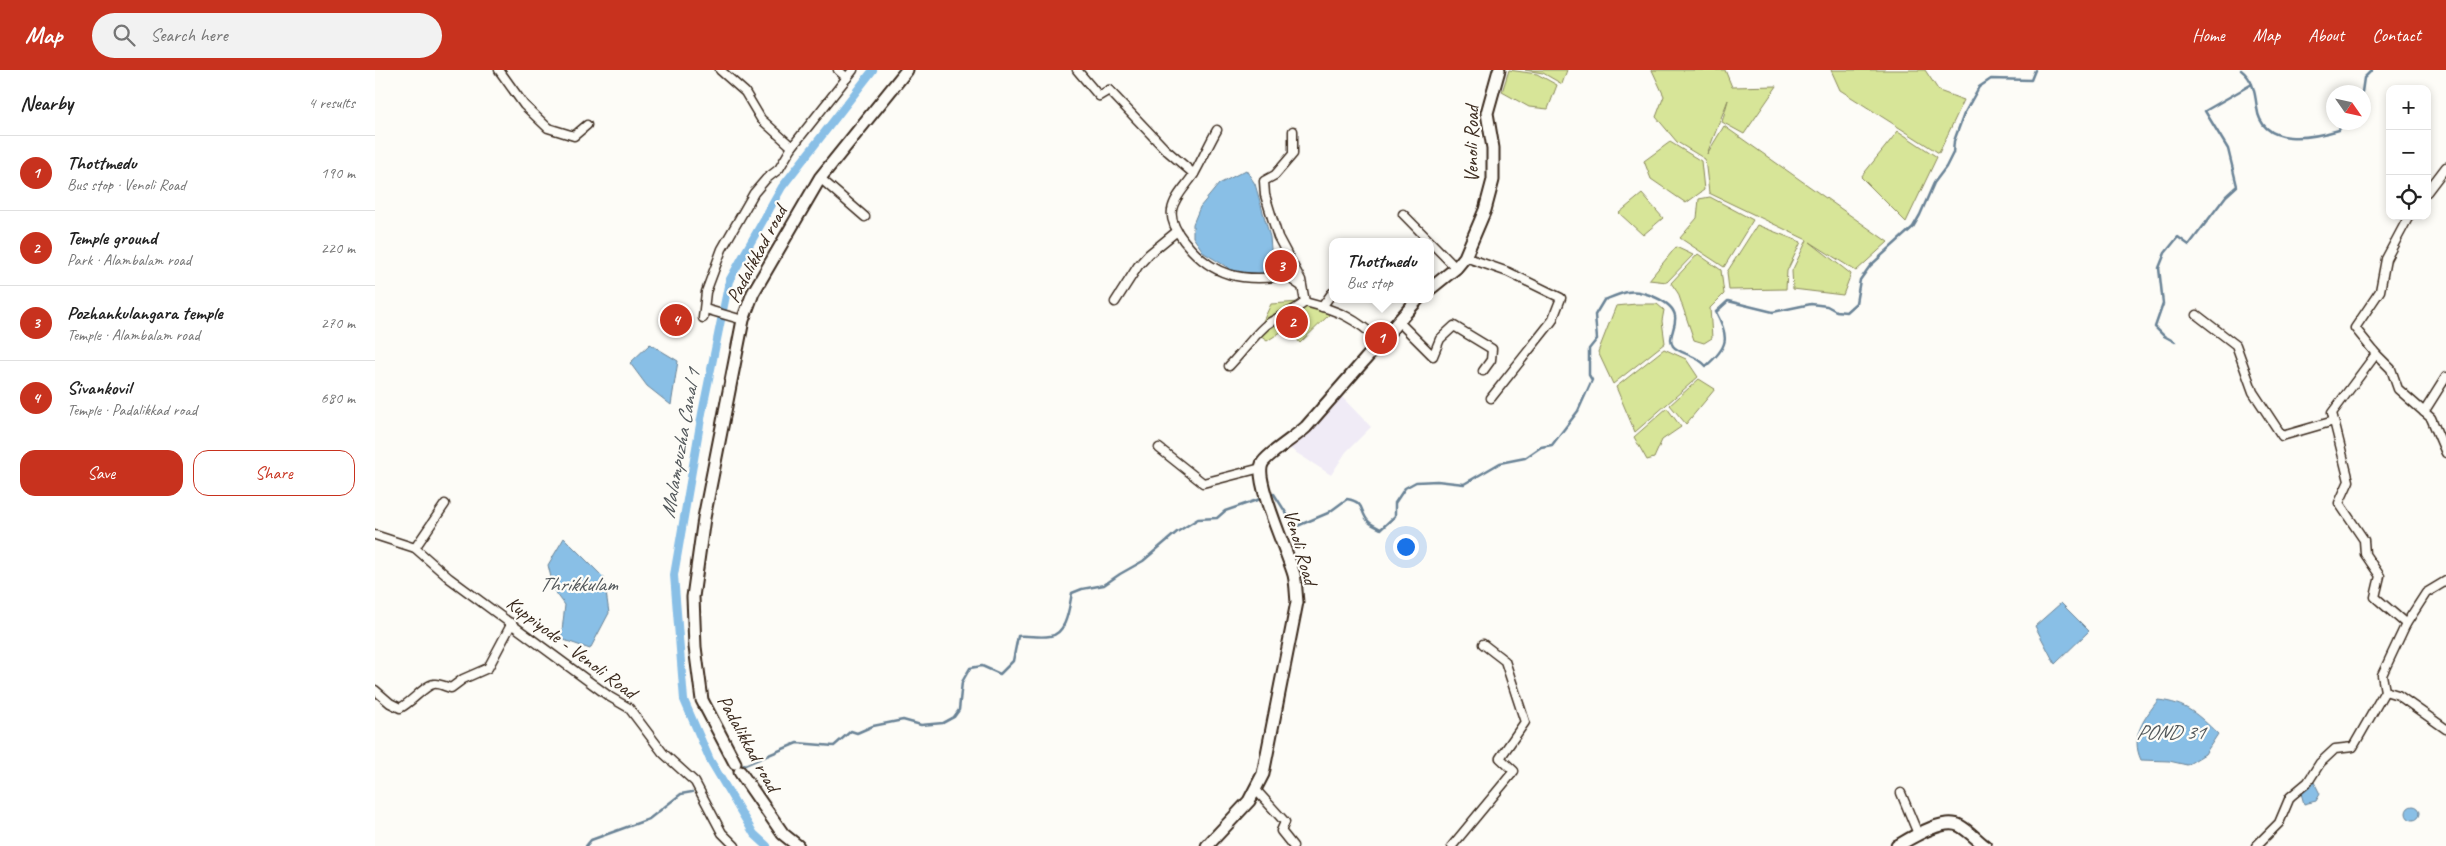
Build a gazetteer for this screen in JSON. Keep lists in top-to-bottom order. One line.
{"streets":{"street":["Venoli Road","Padalikkad road","Kuppiyode - Venoli Road"]},"water":["Malampuzha Canal 1","Thrikkulam","POND 31"],"north":"bottom right","page":{"header":"Map","search":"Search here","nav":["Home","Map","About","Contact"],"heading":["Nearby","4 results"],"map_buttons":["+","−"],"list":[{"mark":"1","name":"Thottmedu","note":"Bus stop · Venoli Road","value":"190 m"},{"mark":"2","name":"Temple ground","note":"Park · Alambalam road","value":"220 m"},{"mark":"3","name":"Pozhankulangara temple","note":"Temple · Alambalam road","value":"270 m"},{"mark":"4","name":"Sivankovil","note":"Temple · Padalikkad road","value":"680 m"}],"popup":["Thottmedu","Bus stop"],"pins":["3","4","2","1"],"buttons":["Save","Share"]}}
